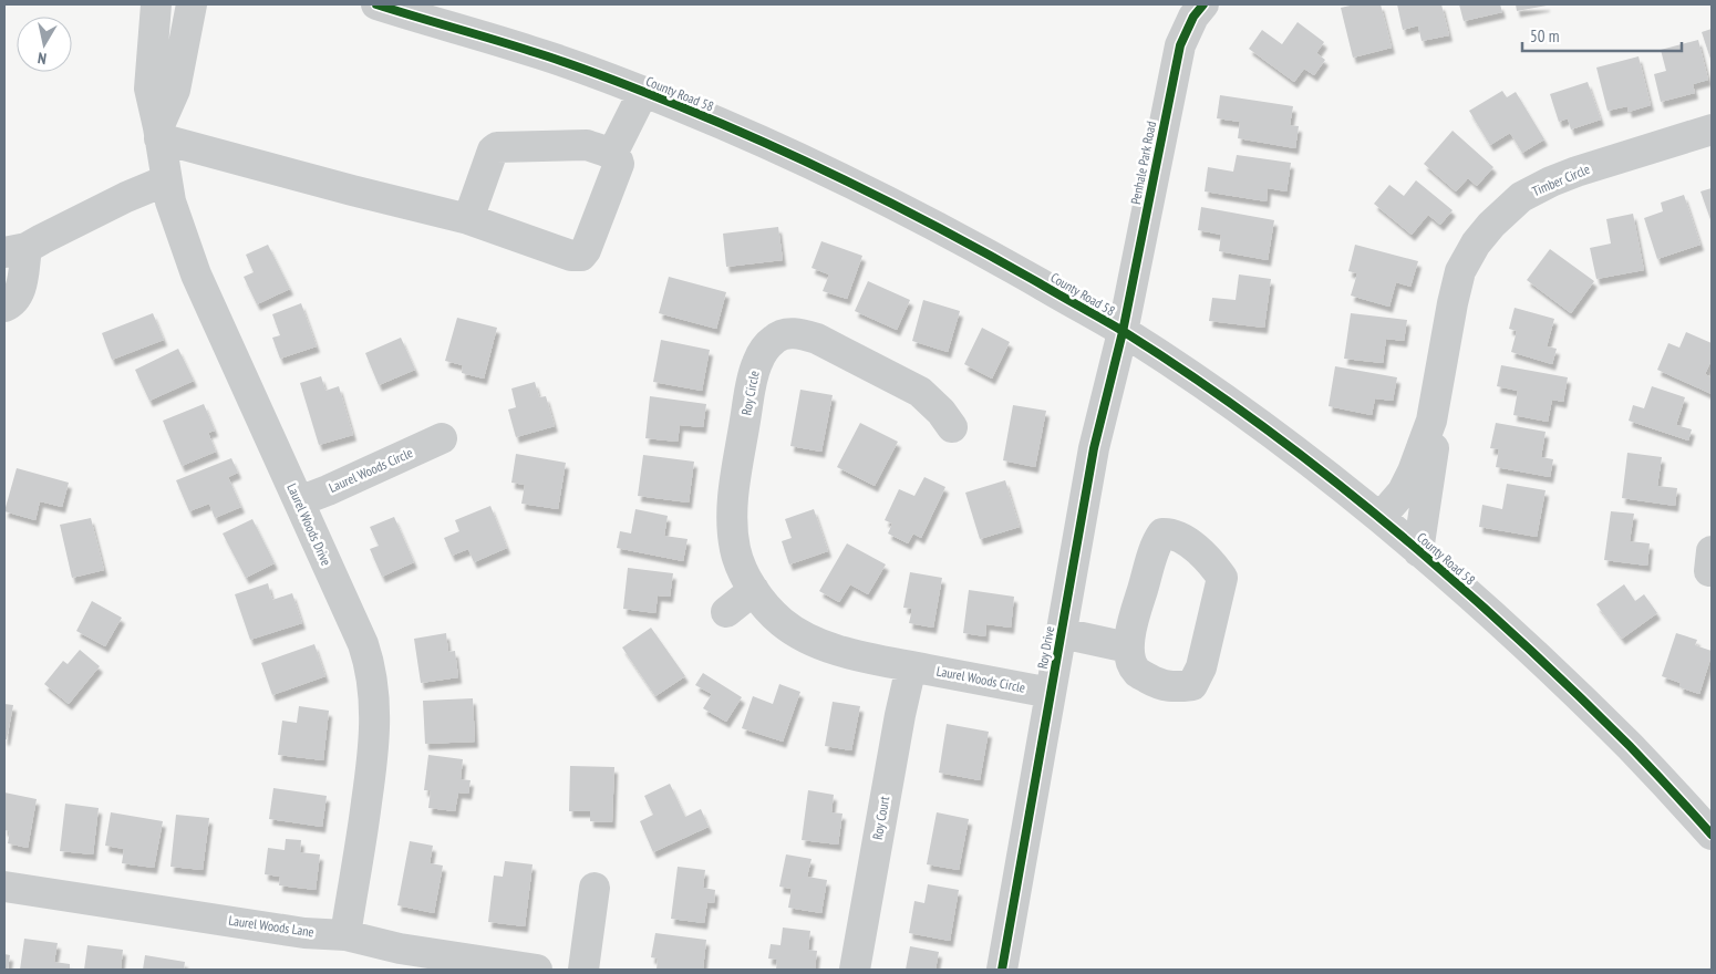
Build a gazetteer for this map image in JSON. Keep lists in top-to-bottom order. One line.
{"streets":{"street":["County Road 58","Penhale Park Road","Timber Circle","Roy Circle","Laurel Woods Circle","Laurel Woods Drive","Roy Drive","Roy Court","Laurel Woods Lane"]},"crossings":[["County Road 58","Penhale Park Road"],["County Road 58","Timber Circle"],["County Road 58","Roy Drive"],["Penhale Park Road","Roy Drive"],["Roy Circle","Laurel Woods Circle"],["Roy Circle","Roy Court"],["Laurel Woods Circle","Laurel Woods Drive"],["Laurel Woods Circle","Roy Drive"],["Laurel Woods Circle","Roy Court"],["Laurel Woods Drive","Laurel Woods Lane"]],"scale_bar":"50 m","north":"bottom"}
